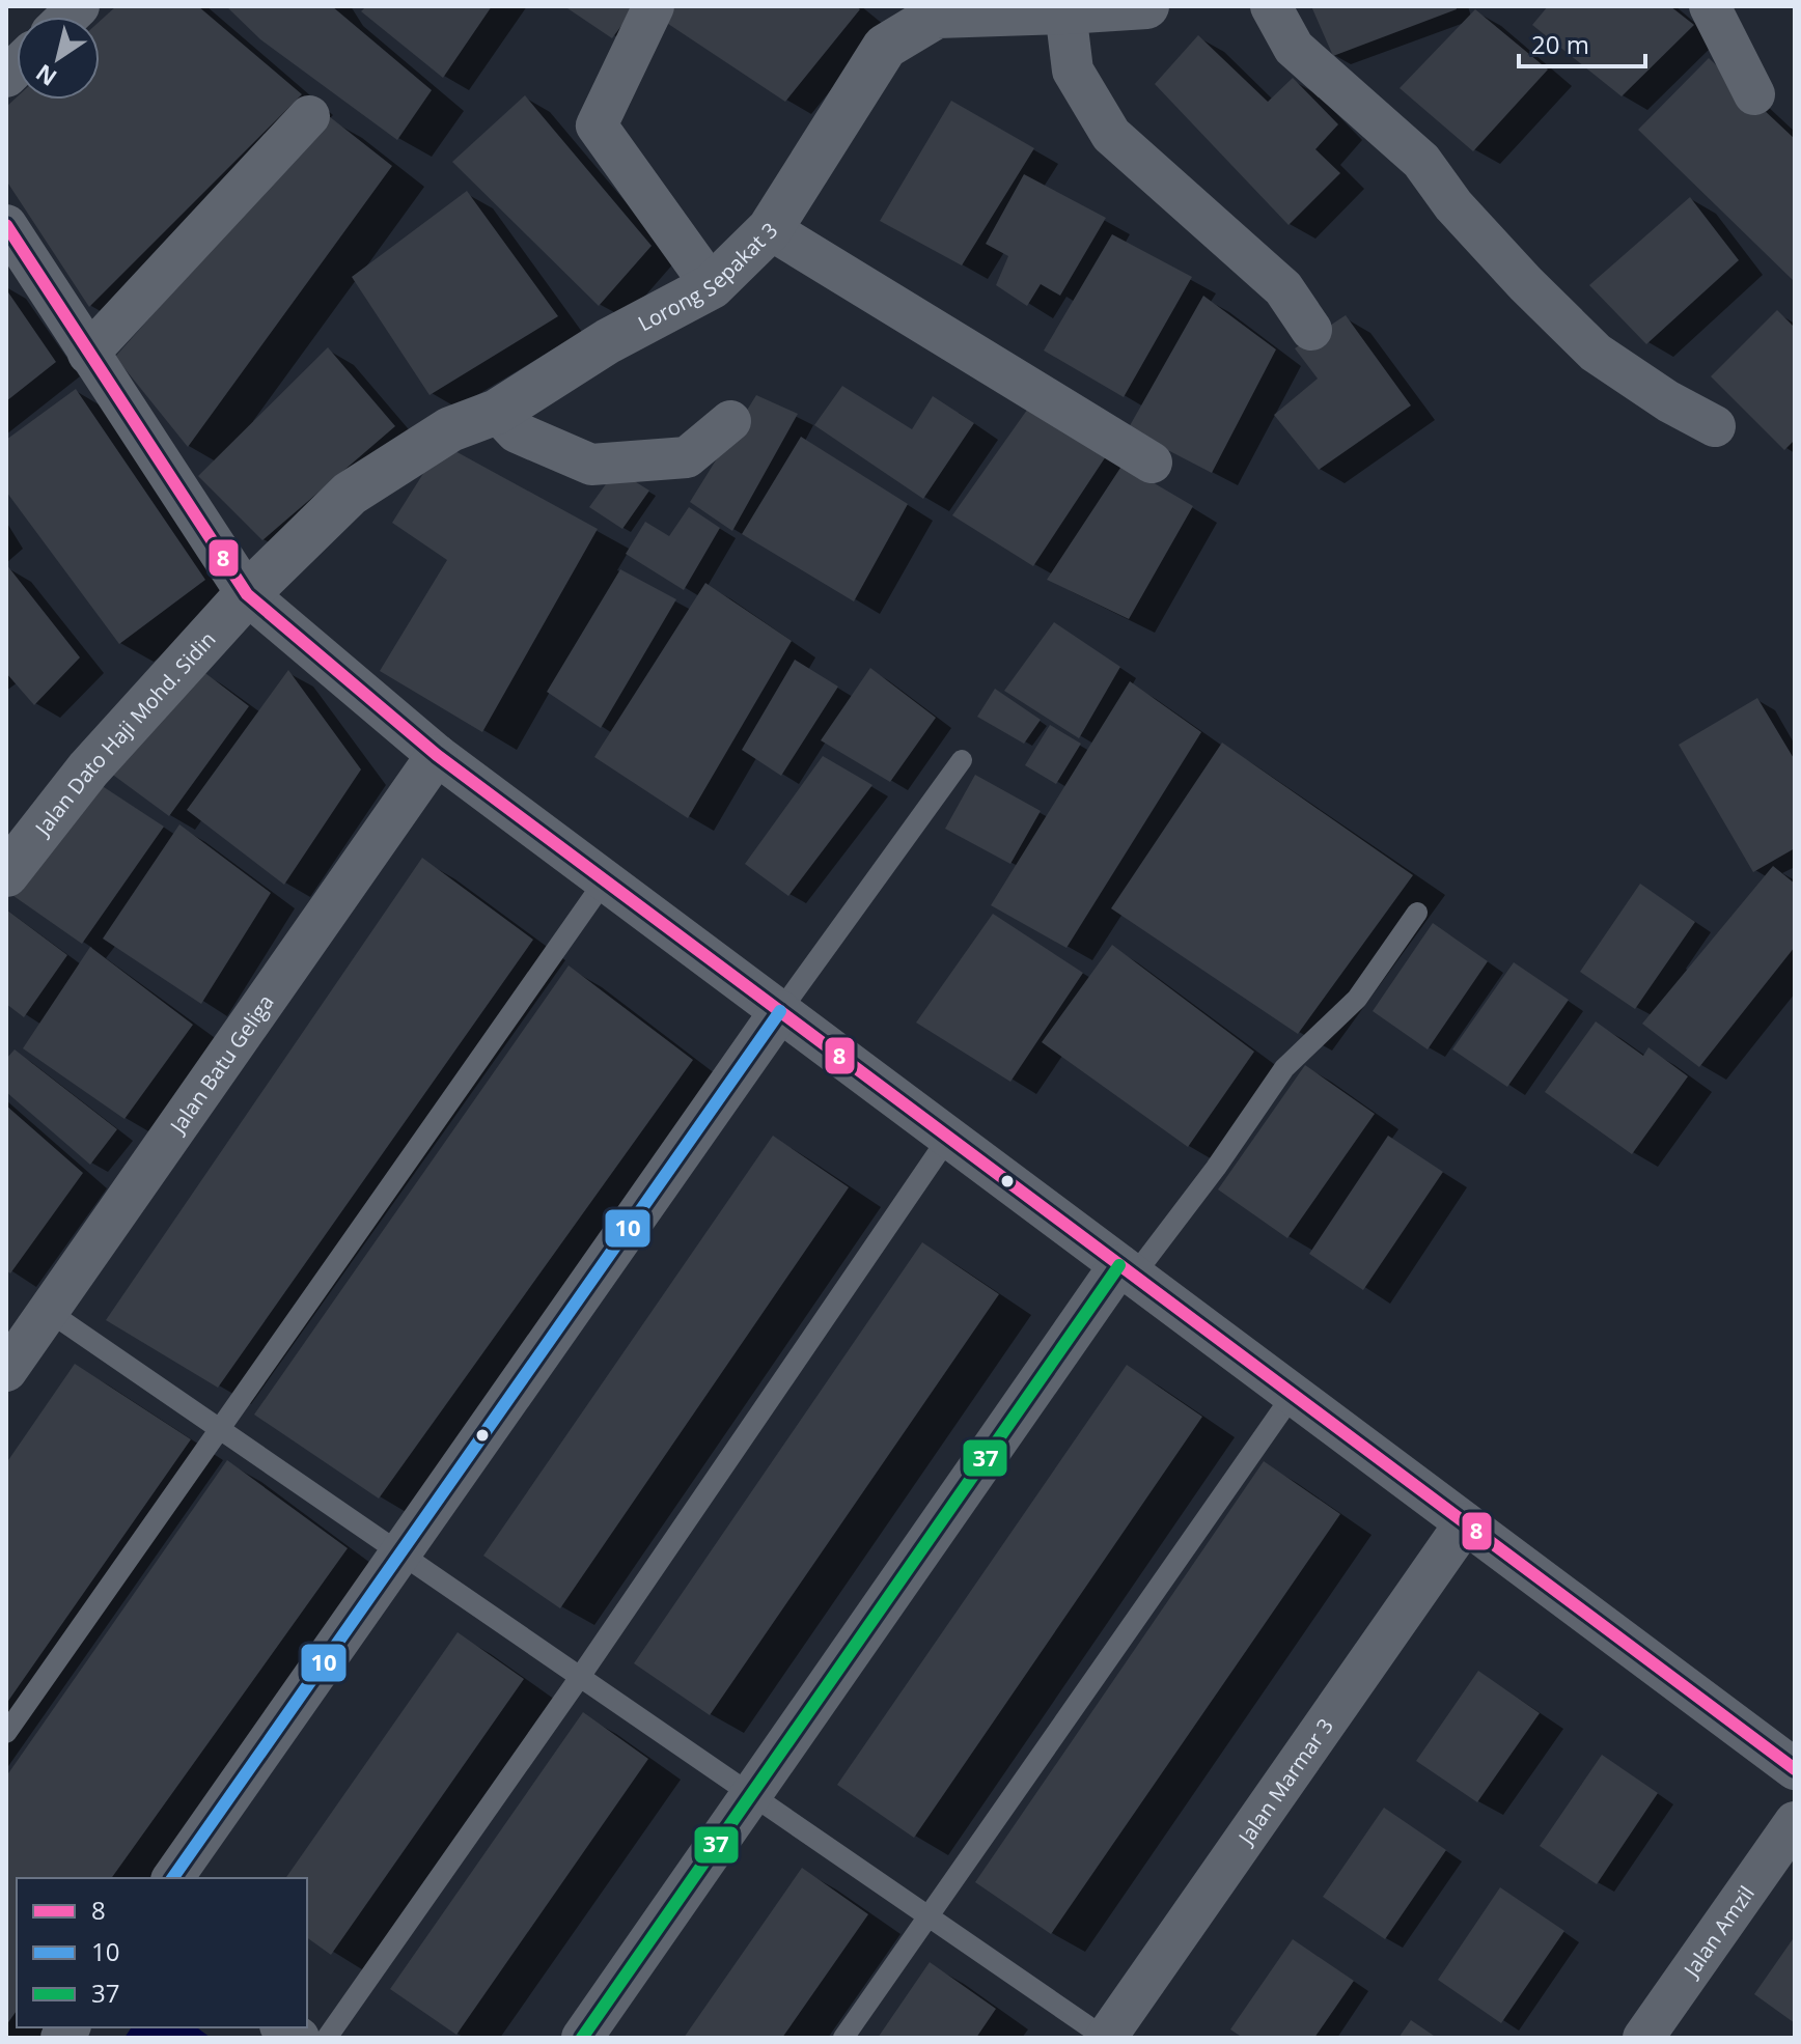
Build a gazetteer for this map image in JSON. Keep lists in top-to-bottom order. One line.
{"streets":{"street":["Lorong Sepakat 3","Jalan Dato Haji Mohd. Sidin","Jalan Batu Geliga","Jalan Marmar 3","Jalan Amzil"]},"crossings":[["Lorong Sepakat 3","Jalan Dato Haji Mohd. Sidin"]],"lines":["transit line 8","transit line 10","transit line 37"],"legend":["8","10","37"],"scale_bar":"20 m","north":"bottom left"}
